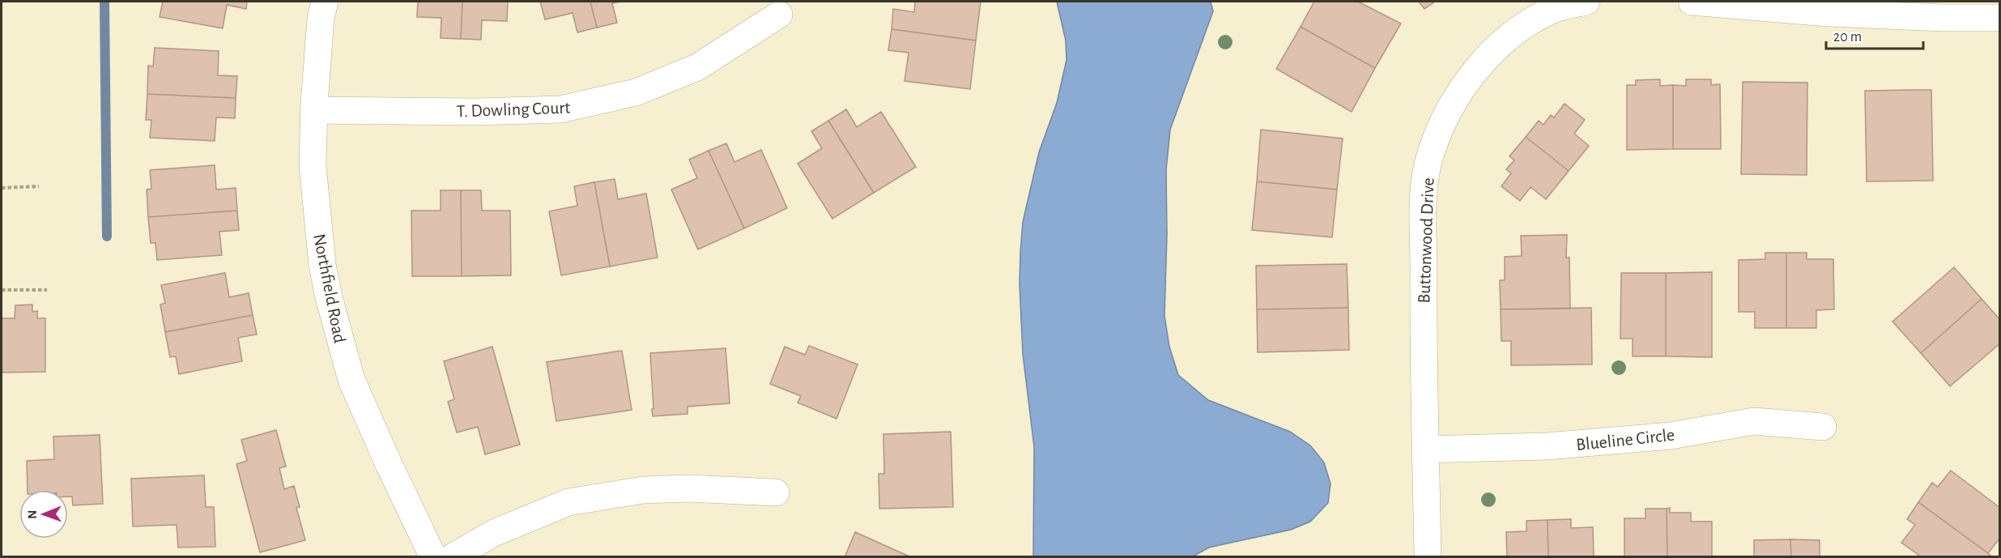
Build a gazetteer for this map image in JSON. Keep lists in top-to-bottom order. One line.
{"streets":{"street":["T. Dowling Court","Buttonwood Drive","Northfield Road","Blueline Circle"]},"crossings":[["T. Dowling Court","Northfield Road"],["Buttonwood Drive","Blueline Circle"]],"scale_bar":"20 m","north":"left"}
